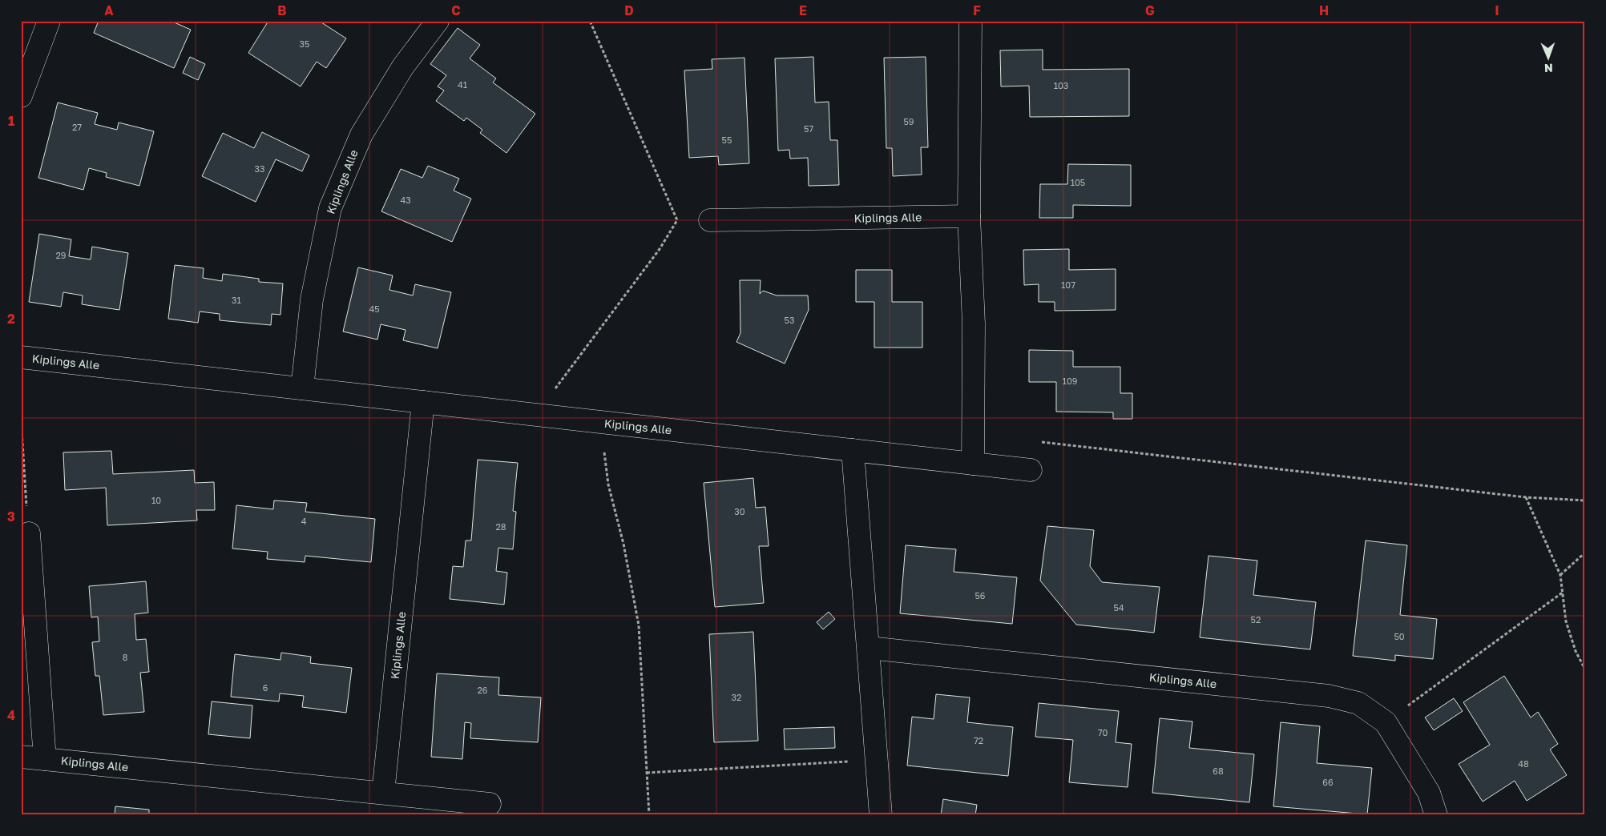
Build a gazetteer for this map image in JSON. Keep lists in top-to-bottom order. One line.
{"streets":{"street":["Kiplings Alle"]},"house_numbers":["35","41","103","59","27","57","55","33","105","43","29","107","31","45","53","109","10","30","4","28","56","54","52","50","8","6","26","32","70","72","48","68","66"],"north":"bottom","grid":{"columns":["A","B","C","D","E","F","G","H","I"],"rows":["1","2","3","4"]}}
